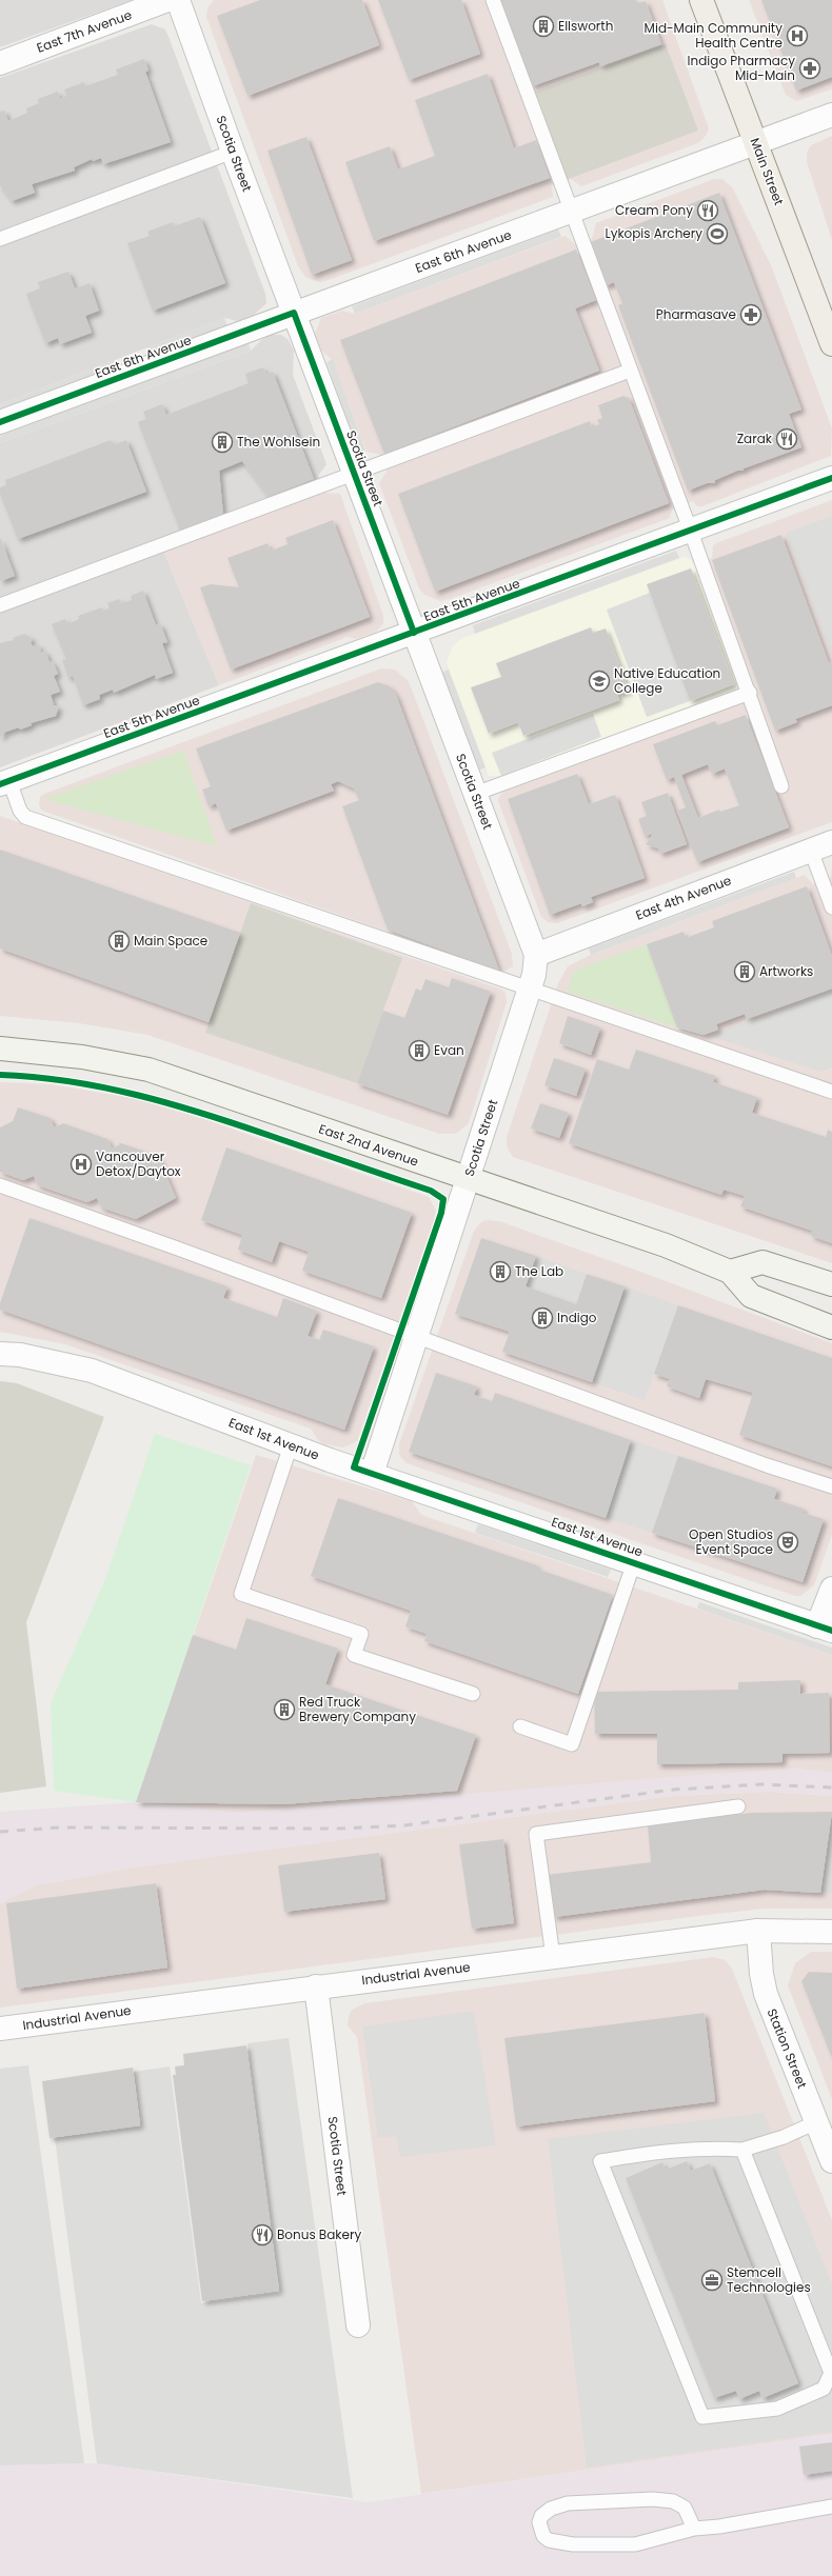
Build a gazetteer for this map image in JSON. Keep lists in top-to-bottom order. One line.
{"streets":{"main road":["Main Street","East 2nd Avenue"],"street":["East 7th Avenue","Scotia Street","East 6th Avenue","East 5th Avenue","East 4th Avenue","East 1st Avenue","Industrial Avenue","Station Street"]},"crossings":[["Scotia Street","East 6th Avenue"],["Scotia Street","East 5th Avenue"],["Scotia Street","East 4th Avenue"],["Scotia Street","East 2nd Avenue"],["Scotia Street","East 1st Avenue"],["Scotia Street","Industrial Avenue"],["Main Street","East 6th Avenue"],["Industrial Avenue","Station Street"]],"places":{"building":["Ellsworth","The Wohlsein","Main Space","Artworks","Evan","The Lab","Indigo","Red Truck Brewery Company"],"hospital":["Mid-Main Community Health Centre","Vancouver Detox/Daytox"],"pharmacy":["Indigo Pharmacy Mid-Main","Pharmasave"],"restaurant":["Cream Pony","Zarak","Bonus Bakery"],"sports":["Lykopis Archery"],"school or university":["Native Education College"],"theatre":["Open Studios Event Space"],"office":["Stemcell Technologies"]}}
